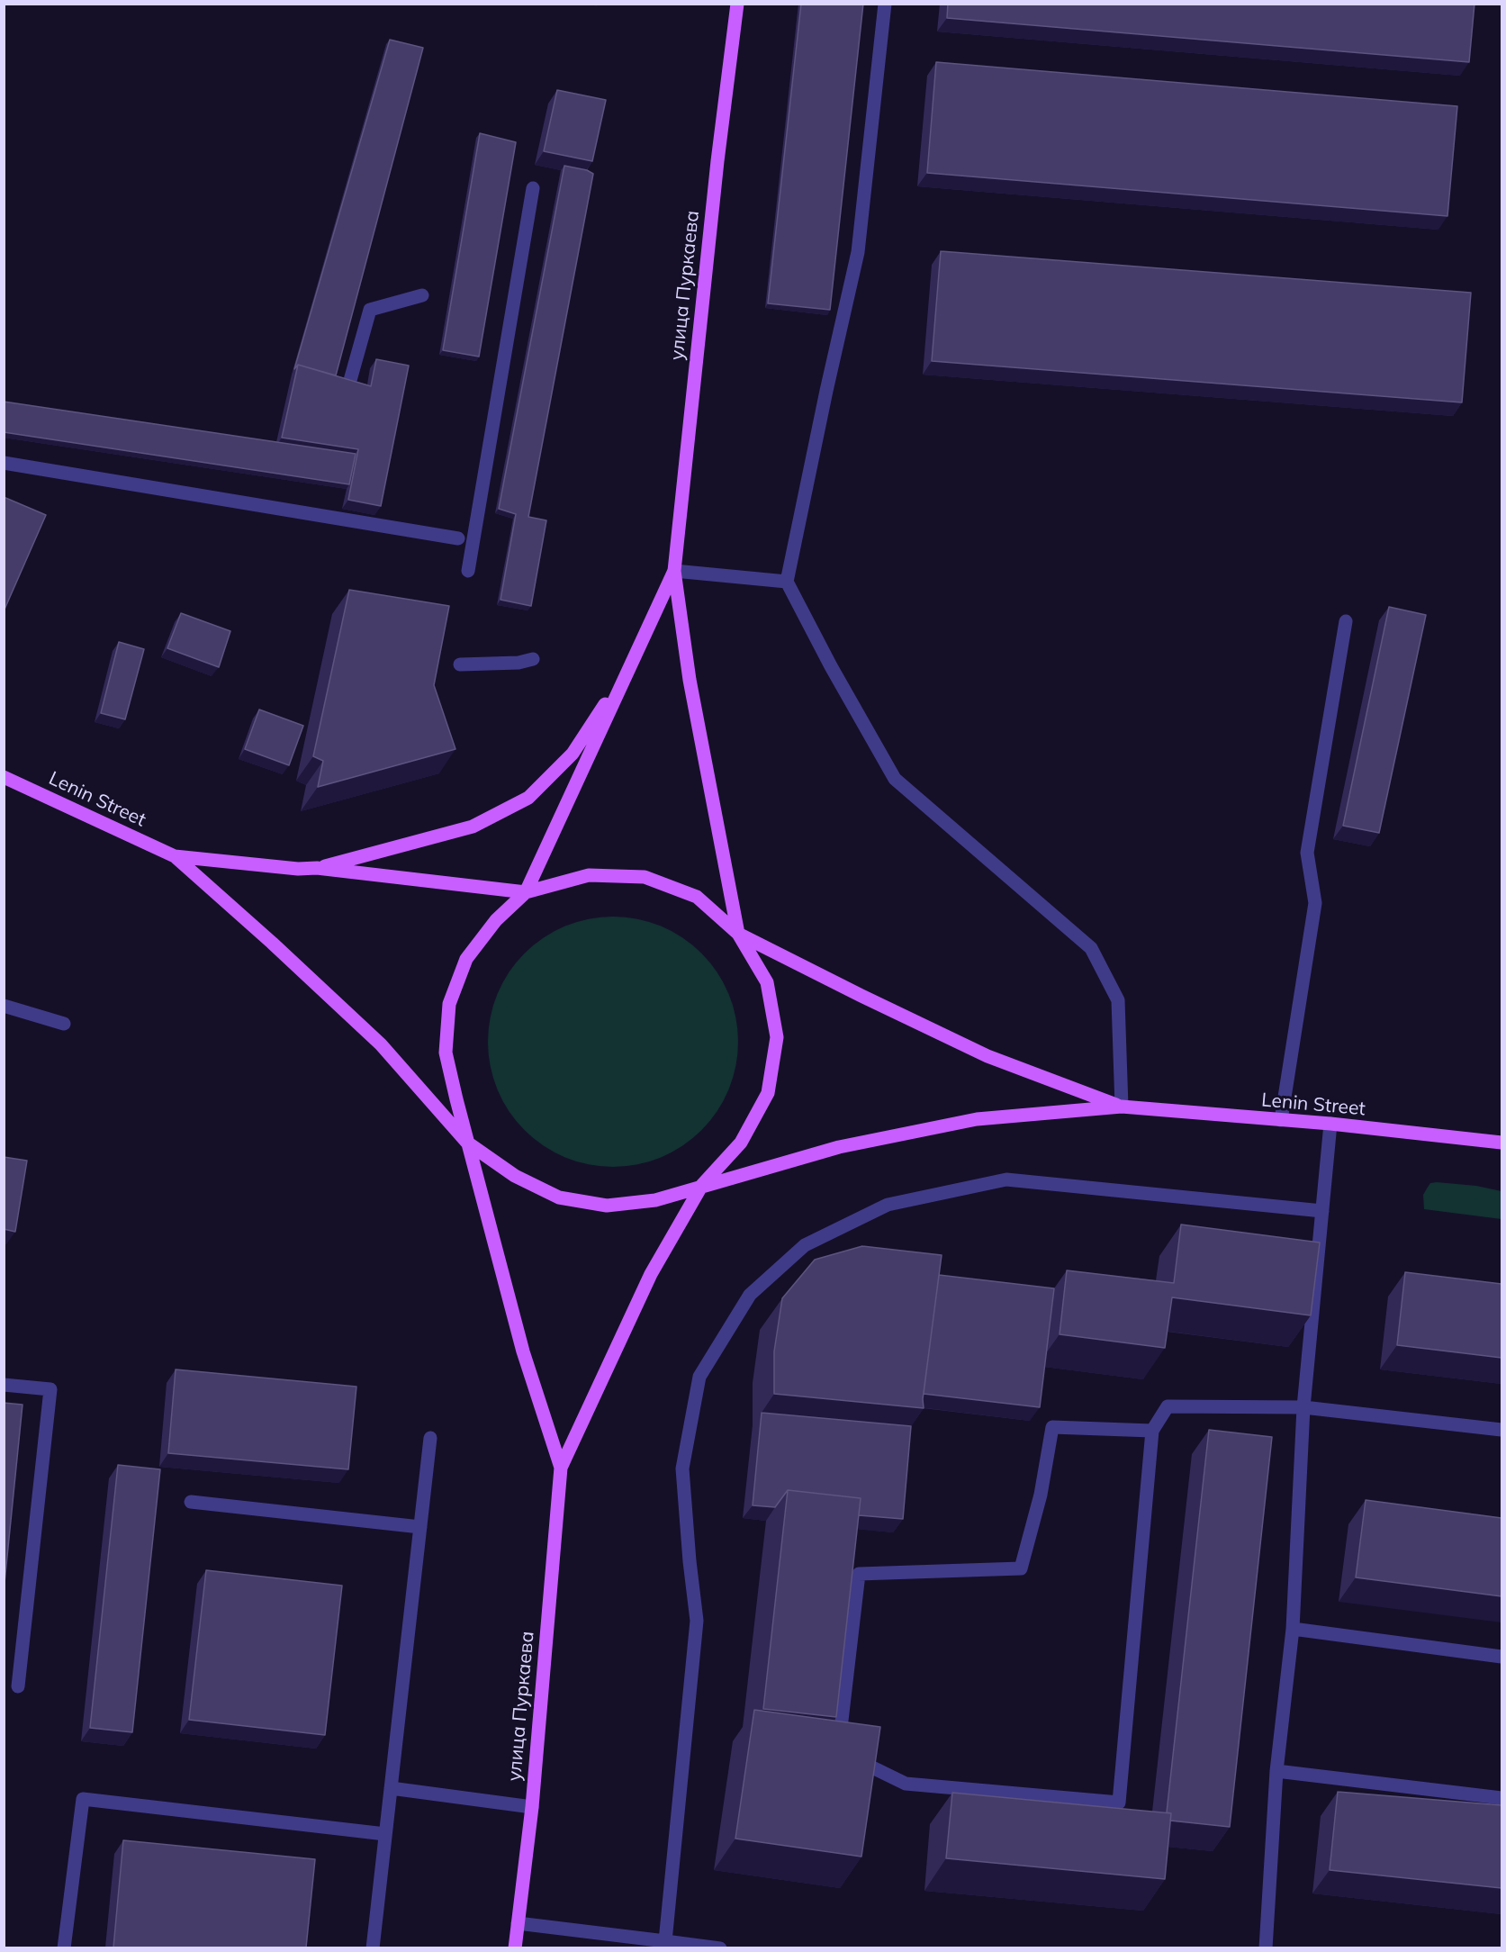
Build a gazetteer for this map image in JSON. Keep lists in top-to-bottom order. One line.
{"streets":{"main road":["улица Пуркаева","Lenin Street"]}}
